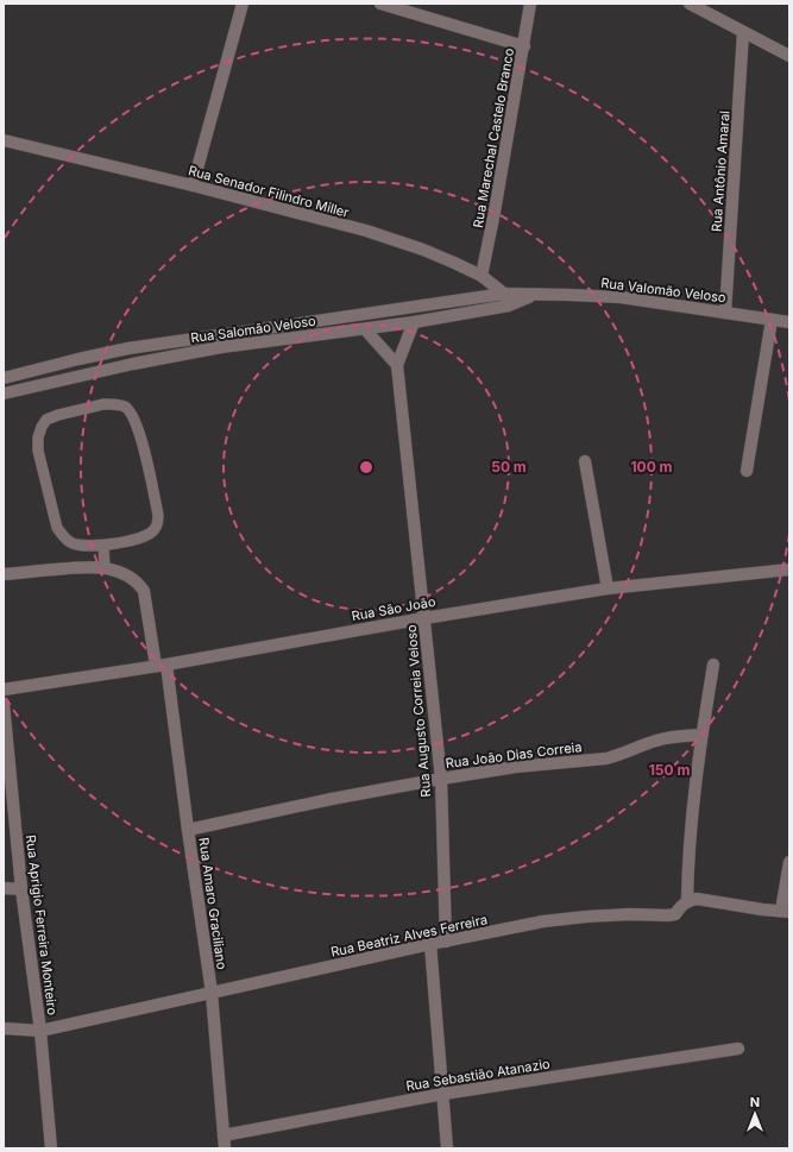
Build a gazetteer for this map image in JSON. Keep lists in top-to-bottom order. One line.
{"streets":{"street":["Rua Marechal Castelo Branco","Rua Antônio Amaral","Rua Senador Filindro Miller","Rua Valomão Veloso","Rua Salomão Veloso","Rua São João","Rua Augusto Correia Veloso","Rua João Dias Correia","Rua Amaro Graciliano","Rua Aprigio Ferreira Monteiro","Rua Beatriz Alves Ferreira","Rua Sebastião Atanazio"]},"crossings":[["Rua Marechal Castelo Branco","Rua Senador Filindro Miller"],["Rua Antônio Amaral","Rua Valomão Veloso"],["Rua Senador Filindro Miller","Rua Valomão Veloso"],["Rua Senador Filindro Miller","Rua Salomão Veloso"],["Rua Valomão Veloso","Rua Salomão Veloso"],["Rua Salomão Veloso","Rua Augusto Correia Veloso"],["Rua São João","Rua Augusto Correia Veloso"],["Rua São João","Rua Amaro Graciliano"],["Rua Augusto Correia Veloso","Rua João Dias Correia"],["Rua Augusto Correia Veloso","Rua Beatriz Alves Ferreira"],["Rua João Dias Correia","Rua Amaro Graciliano"],["Rua Amaro Graciliano","Rua Beatriz Alves Ferreira"],["Rua Amaro Graciliano","Rua Sebastião Atanazio"],["Rua Aprigio Ferreira Monteiro","Rua Beatriz Alves Ferreira"]],"north":"top","rings":["50 m","100 m","150 m"]}
